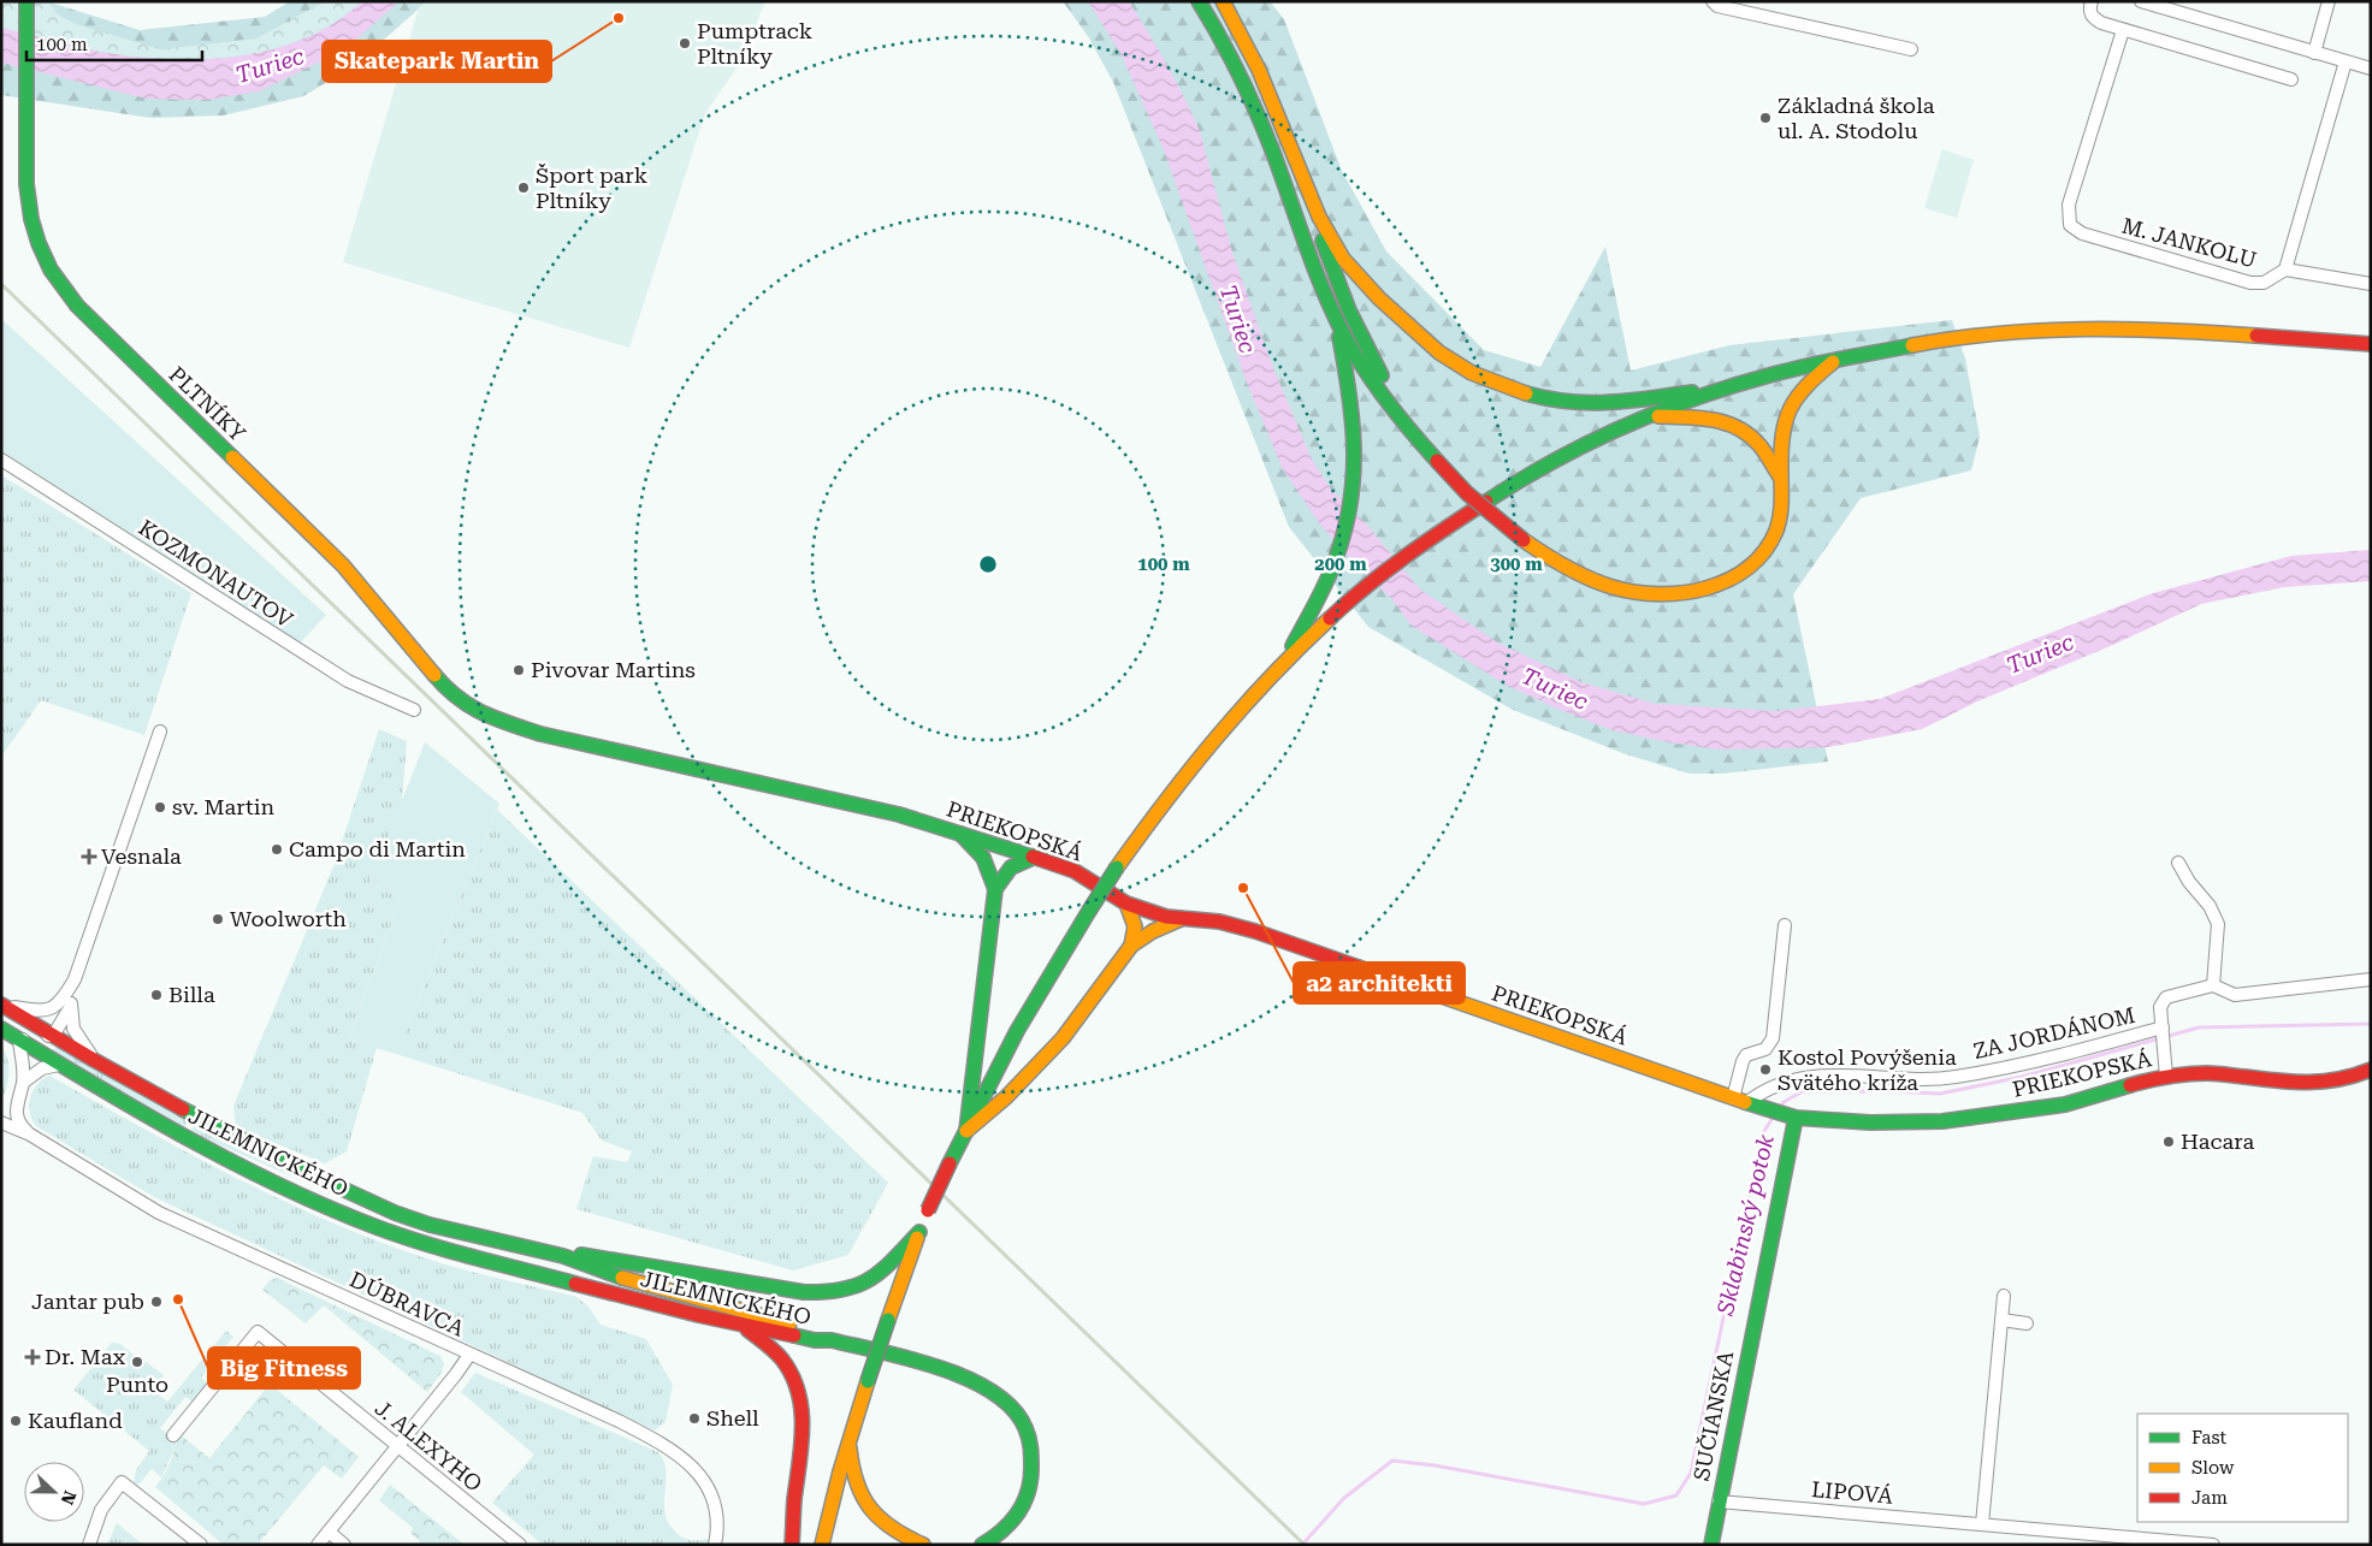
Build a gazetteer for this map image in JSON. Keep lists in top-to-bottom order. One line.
{"streets":{"main road":["PLTNÍKY","PRIEKOPSKÁ","JILEMNICKÉHO","SUČIANSKA"],"street":["M. JANKOLU","KOZMONAUTOV","ZA JORDÁNOM","DÚBRAVCA","J. ALEXYHO","LIPOVÁ"]},"crossings":[["PLTNÍKY","PRIEKOPSKÁ"],["PRIEKOPSKÁ","ZA JORDÁNOM"],["PRIEKOPSKÁ","SUČIANSKA"],["SUČIANSKA","LIPOVÁ"]],"water":["Turiec","Sklabinský potok"],"places":{"other":["Skatepark Martin","Pumptrack Pltníky","Základná škola ul. A. Stodolu","Šport park Pltníky","Pivovar Martins","sv. Martin","Campo di Martin","a2 architekti","Woolworth","Billa","Kostol Povýšenia Svätého kríža","Hacara","Big Fitness","Jantar pub","Punto","Shell","Kaufland"],"health":["Vesnala","Dr. Max"]},"legend":["Fast","Slow","Jam"],"scale_bar":"100 m","north":"right","rings":["100 m","200 m","300 m"]}
